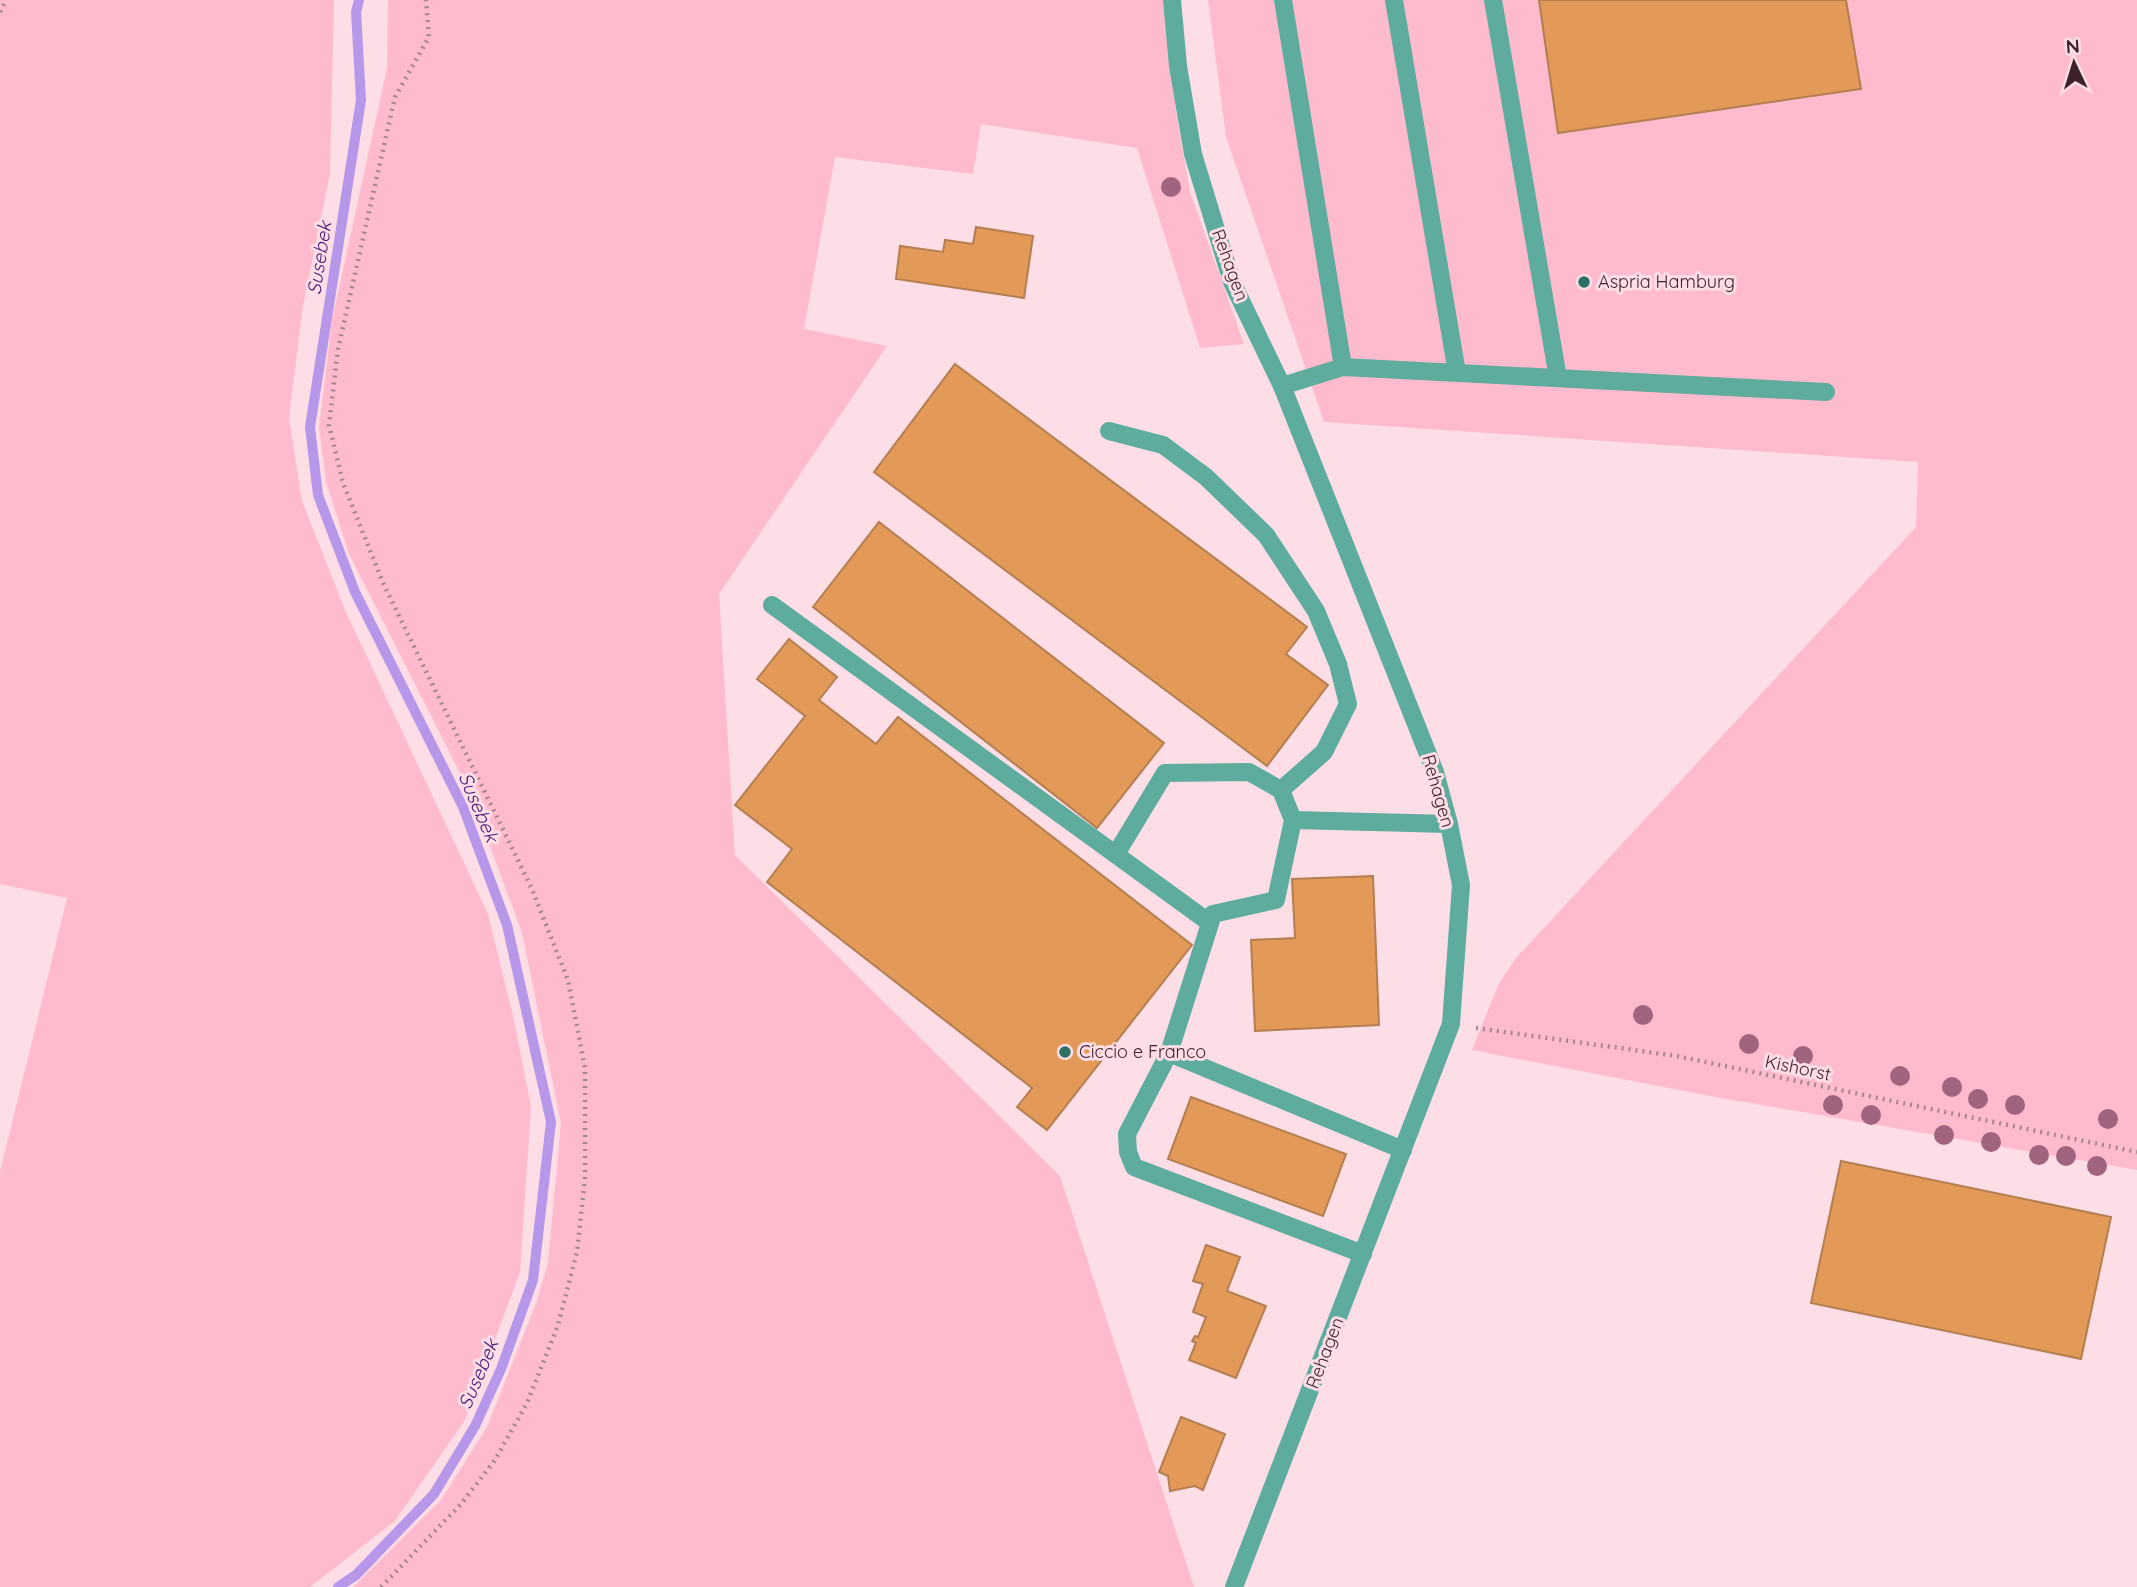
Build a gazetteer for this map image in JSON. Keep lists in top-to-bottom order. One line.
{"streets":{"street":["Rehagen"],"path":["Kishorst"]},"crossings":[["Rehagen","Kishorst"]],"water":["Susebek"],"places":["Aspria Hamburg","Ciccio e Franco"],"north":"top"}
